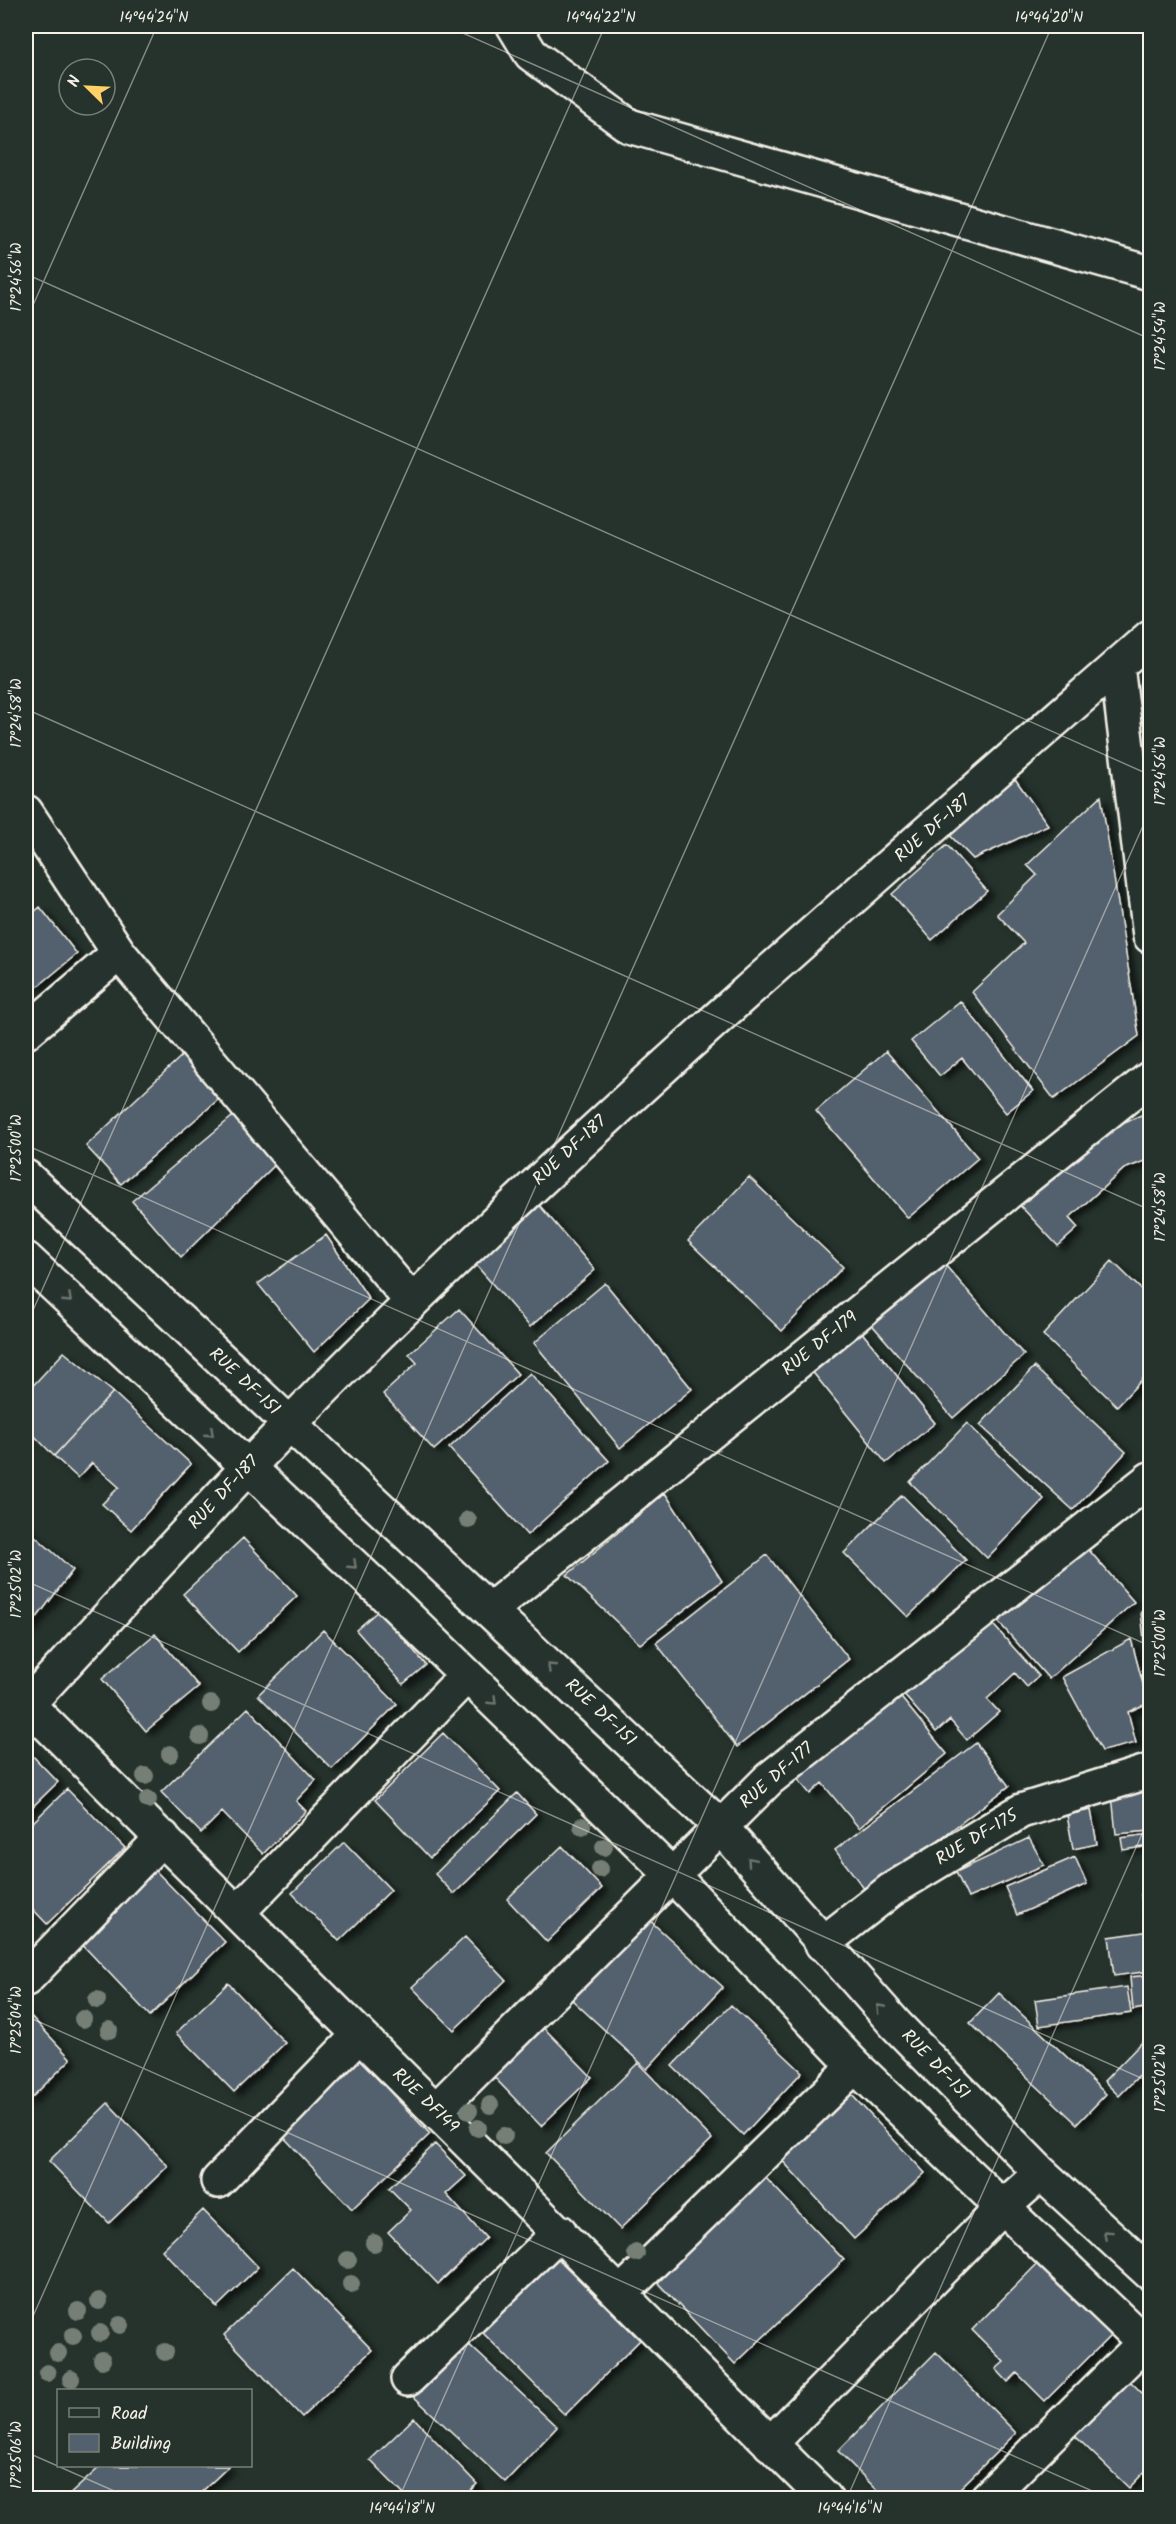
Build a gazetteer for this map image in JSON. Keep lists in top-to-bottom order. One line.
{"streets":{"street":["RUE DF-187","RUE DF-179","RUE DF-151","RUE DF-177","RUE DF-175","RUE DF149"]},"crossings":[["RUE DF-187","RUE DF-151"],["RUE DF-187","RUE DF149"],["RUE DF-179","RUE DF-151"],["RUE DF-151","RUE DF-177"],["RUE DF-151","RUE DF-175"],["RUE DF-177","RUE DF149"]],"legend":["Road","Building"],"north":"top left","coordinates":["14°44'24\"N","14°44'22\"N","14°44'20\"N","17°24'56\"W","17°24'54\"W","17°24'58\"W","17°25'00\"W","17°25'02\"W","17°25'04\"W","17°25'06\"W","14°44'18\"N","14°44'16\"N"]}
